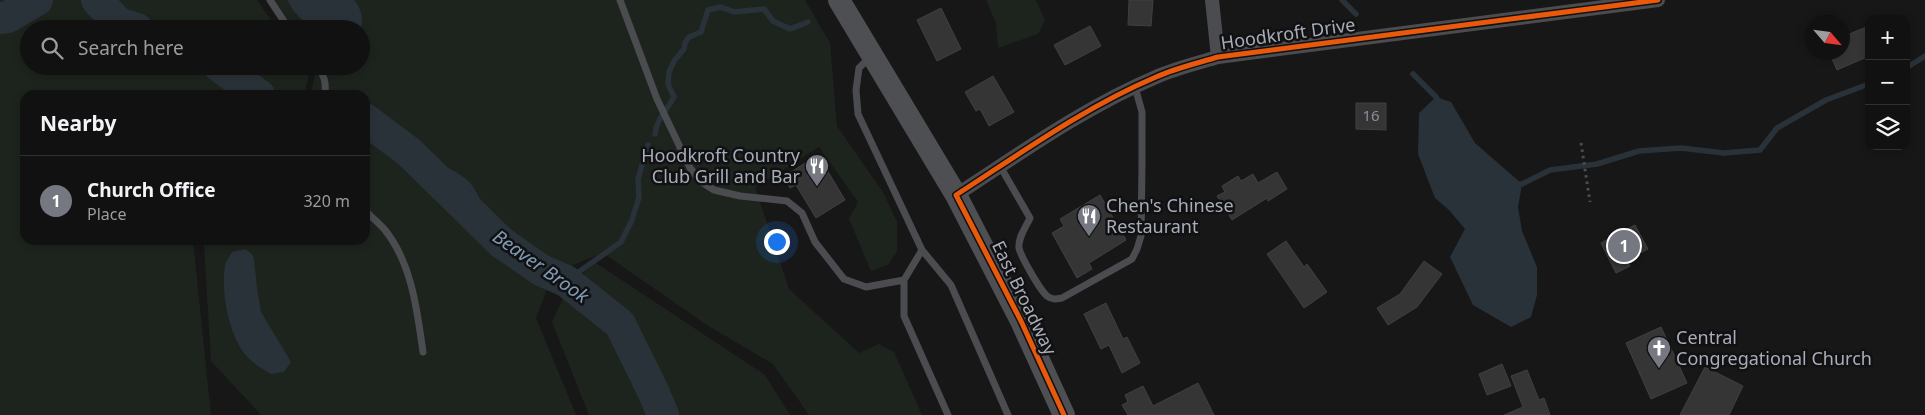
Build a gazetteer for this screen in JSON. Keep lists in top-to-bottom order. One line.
{"streets":{"main road":["East Broadway"],"street":["Hoodkroft Drive"]},"crossings":[["Hoodkroft Drive","East Broadway"]],"water":["Beaver Brook"],"places":{"restaurant":["Hoodkroft Country Club Grill and Bar","Chen's Chinese Restaurant"],"church":["Central Congregational Church"]},"house_numbers":["16"],"north":"bottom right","page":{"map_buttons":["+","−"],"search":"Search here","heading":"Nearby","list":[{"mark":"1","name":"Church Office","note":"Place","value":"320 m"}],"pins":"1"}}
